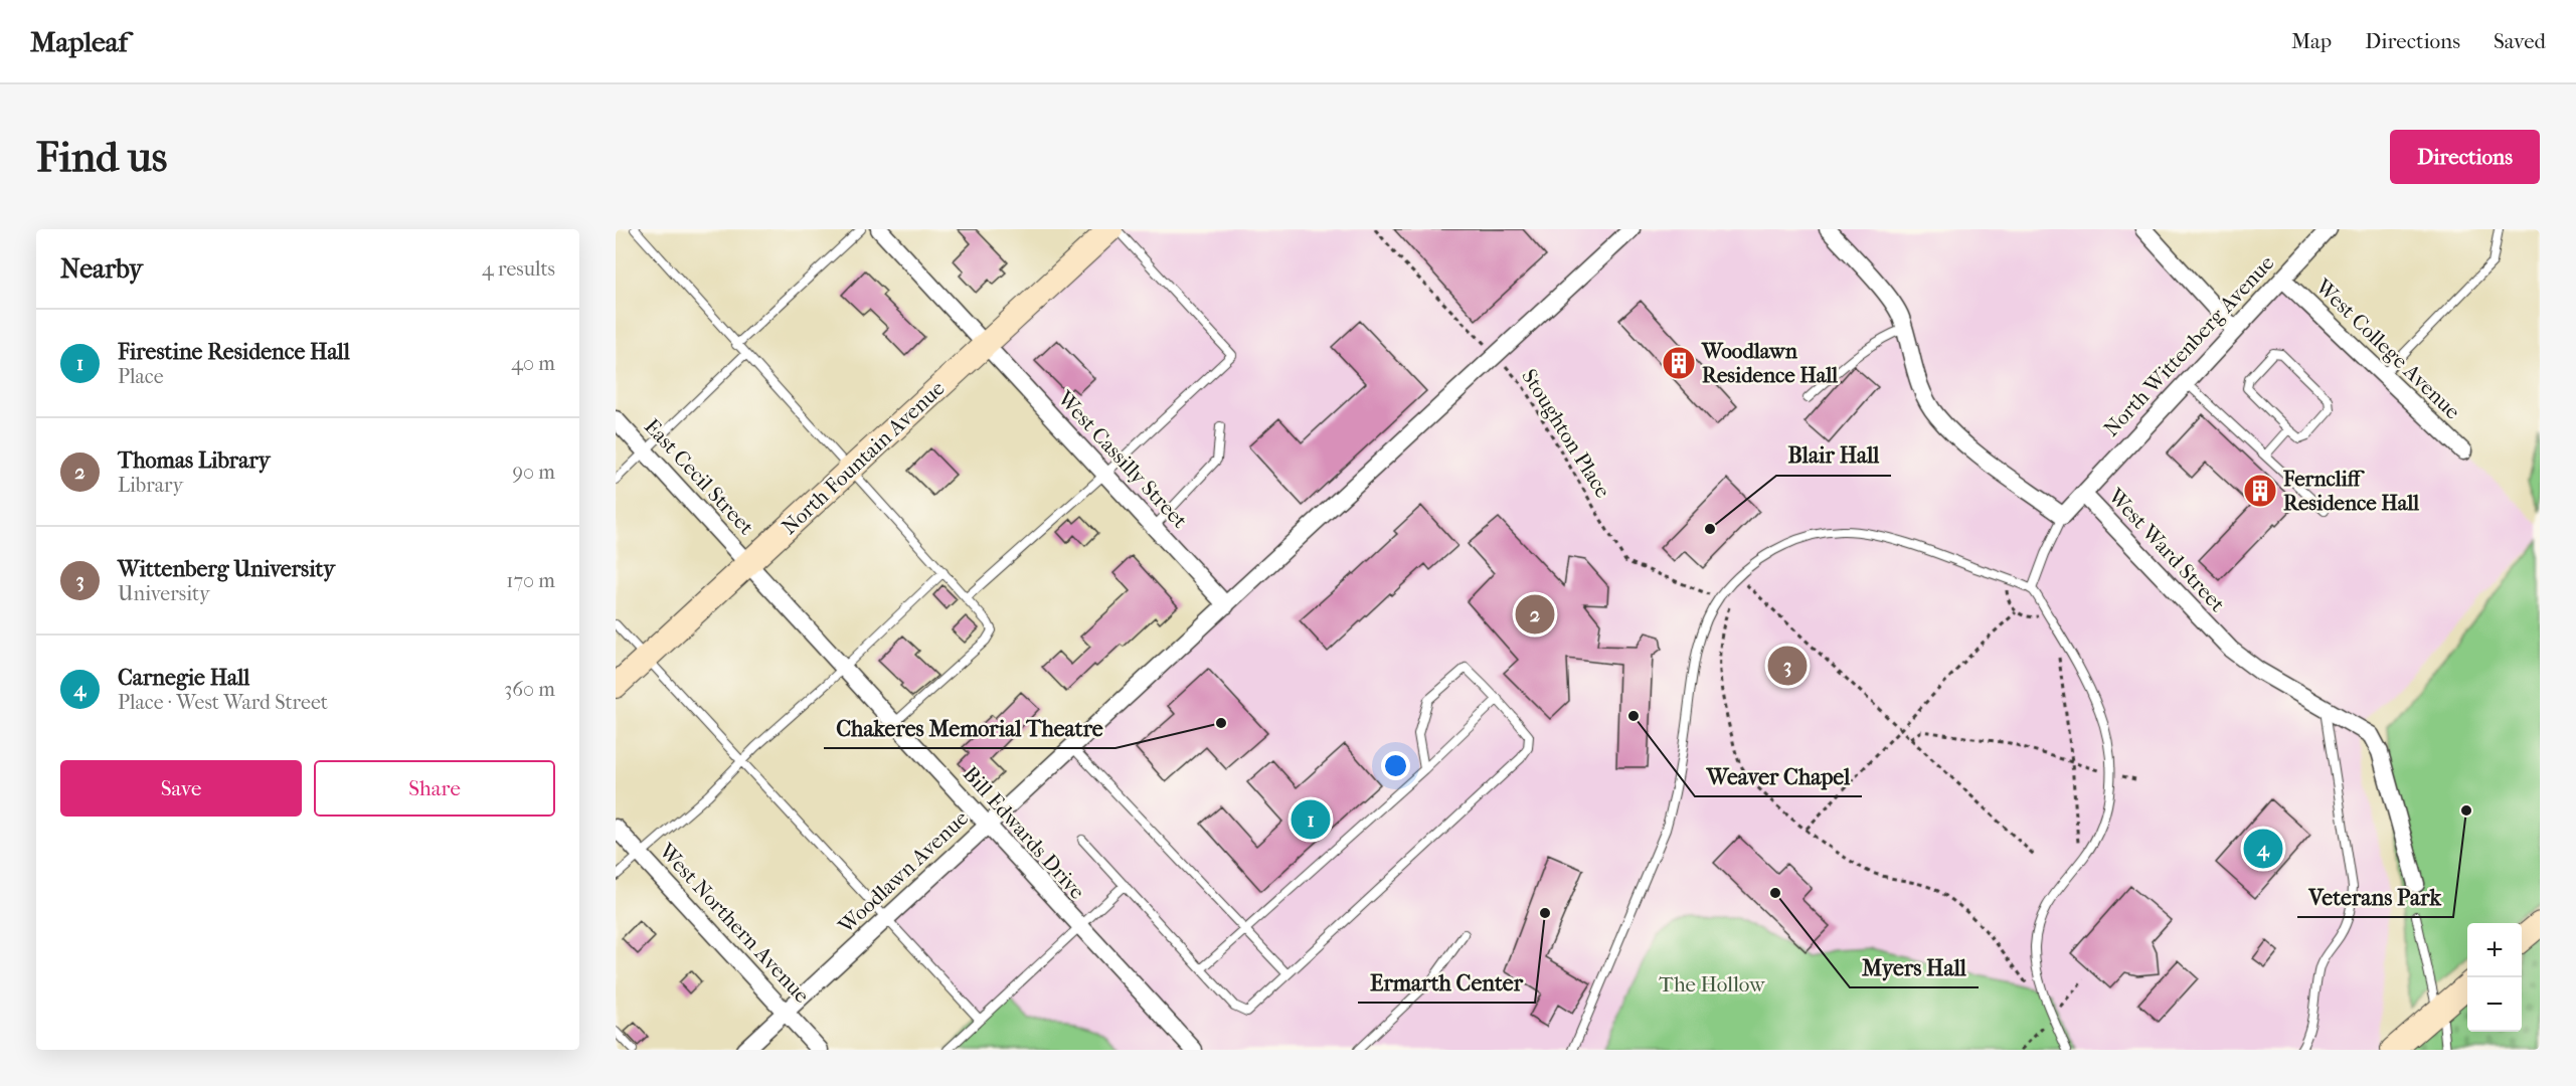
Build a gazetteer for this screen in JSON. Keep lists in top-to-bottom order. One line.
{"streets":{"street":["North Wittenberg Avenue","West College Avenue","North Fountain Avenue","West Cassilly Street","East Cecil Street","West Ward Street","Bill Edwards Drive","Woodlawn Avenue","West Northern Avenue"],"path":["Stoughton Place"]},"crossings":[["North Wittenberg Avenue","West College Avenue"],["North Wittenberg Avenue","West Ward Street"],["Stoughton Place","Woodlawn Avenue"],["North Fountain Avenue","West Cassilly Street"],["North Fountain Avenue","East Cecil Street"],["North Fountain Avenue","Bill Edwards Drive"],["West Cassilly Street","Woodlawn Avenue"],["East Cecil Street","Bill Edwards Drive"],["Bill Edwards Drive","Woodlawn Avenue"],["Woodlawn Avenue","West Northern Avenue"]],"parks":["The Hollow"],"places":{"building":["Woodlawn Residence Hall","Ferncliff Residence Hall"],"other":["Blair Hall","Weaver Chapel","Chakeres Memorial Theatre","Veterans Park","Myers Hall","Ermarth Center"]},"page":{"header":"Mapleaf","nav":["Map","Directions","Saved"],"buttons":["Directions",["Save","Share"]],"title":"Find us","heading":["Nearby","4 results"],"list":[{"mark":"1","name":"Firestine Residence Hall","note":"Place","value":"40 m"},{"mark":"2","name":"Thomas Library","note":"Library","value":"90 m"},{"mark":"3","name":"Wittenberg University","note":"University","value":"170 m"},{"mark":"4","name":"Carnegie Hall","note":"Place · West Ward Street","value":"360 m"}],"pins":["2","3","1","4"],"map_buttons":["+","−"]}}
